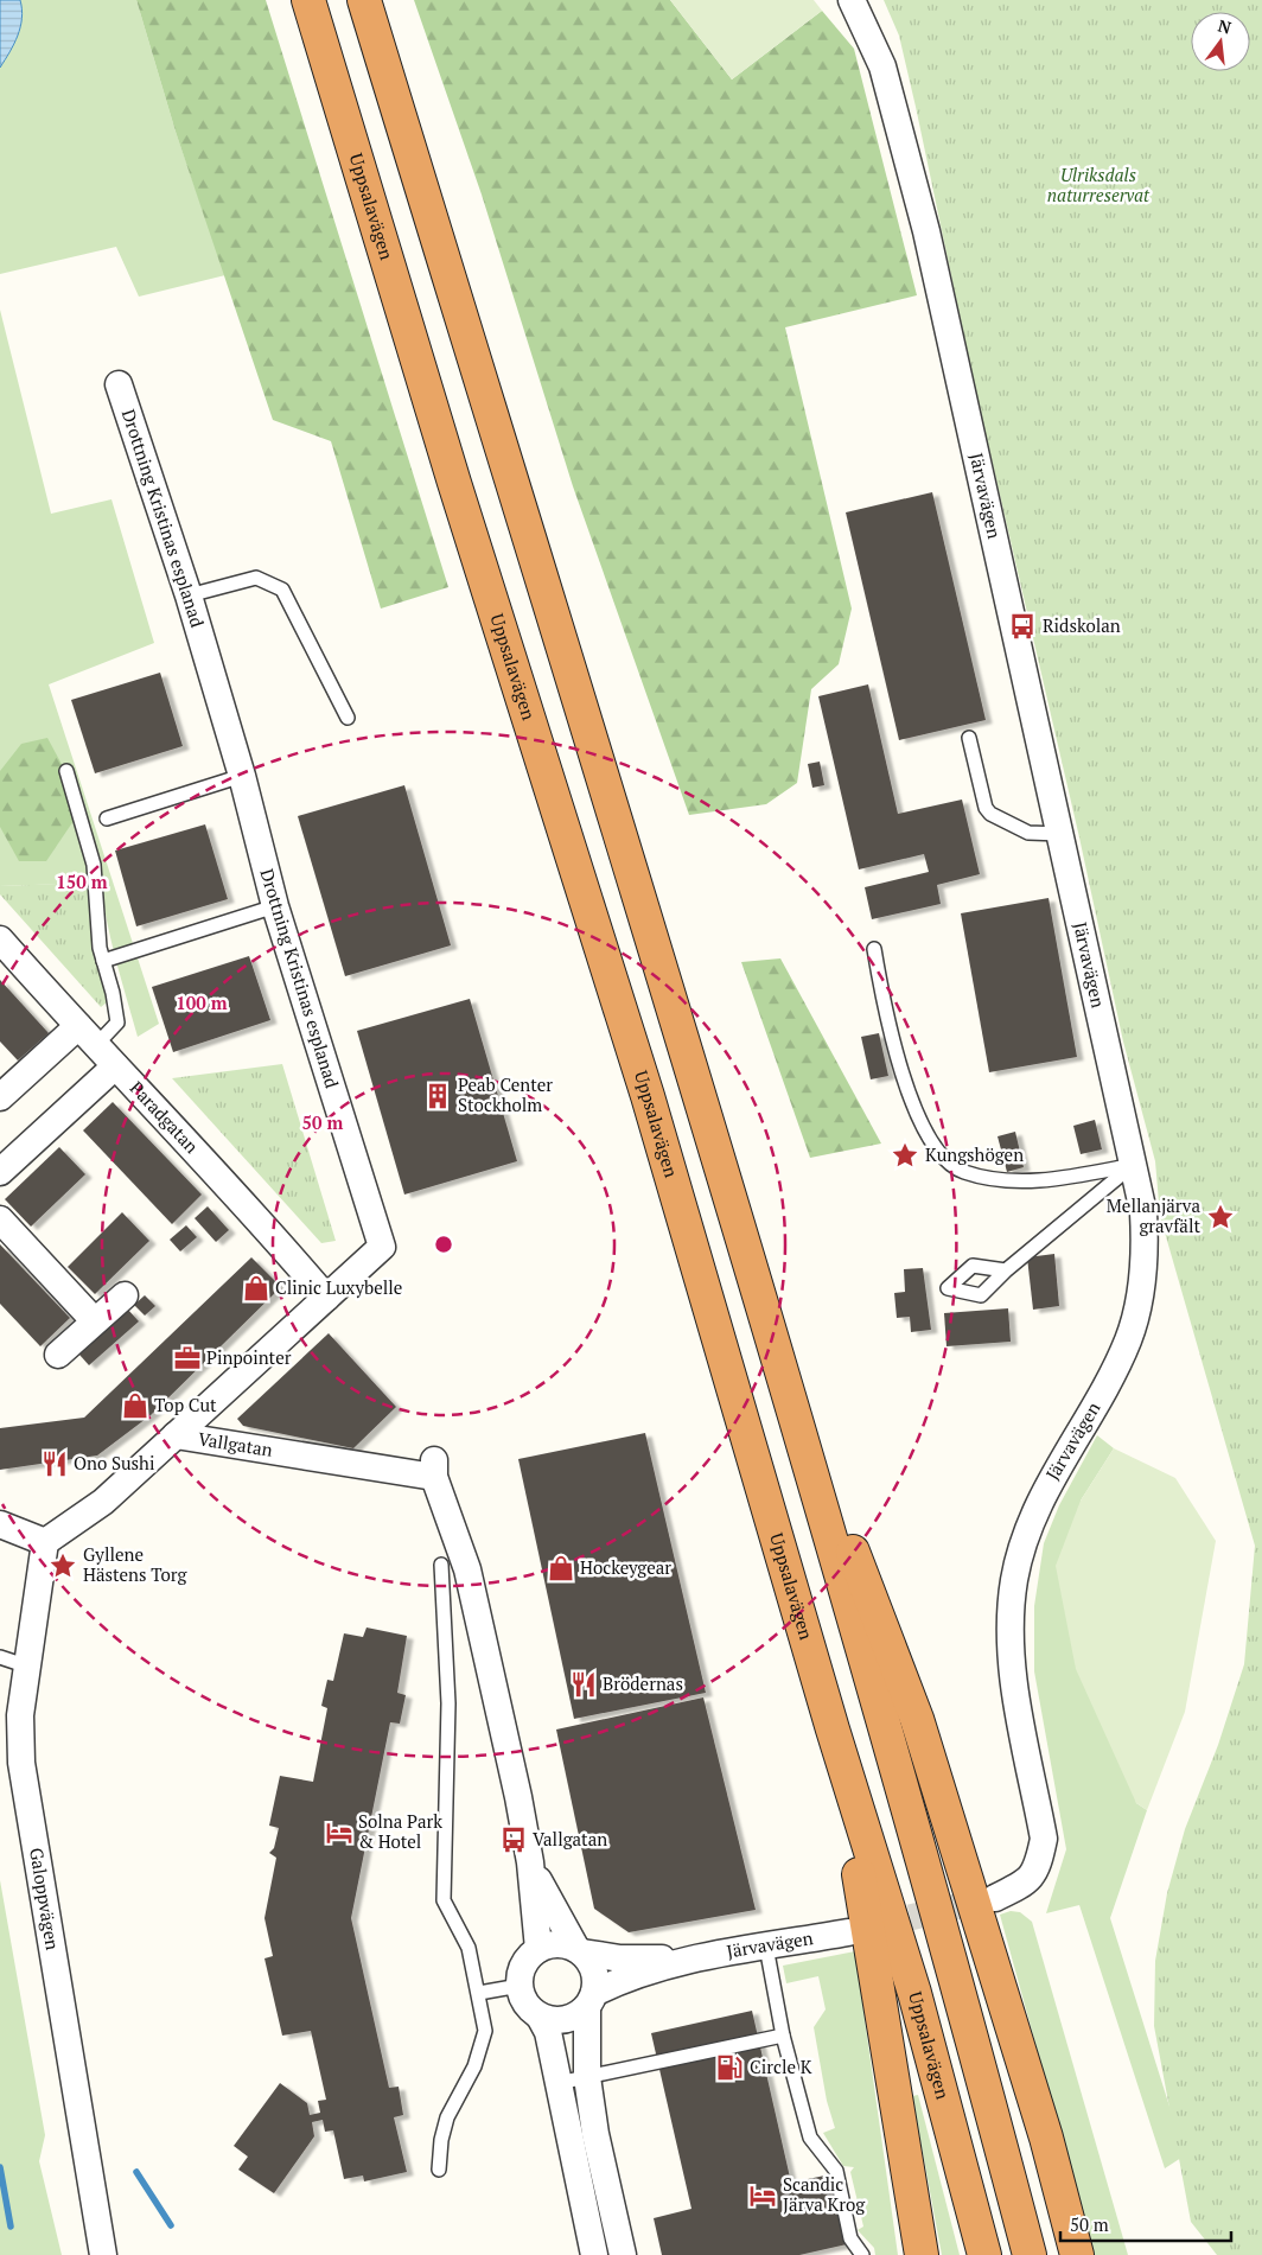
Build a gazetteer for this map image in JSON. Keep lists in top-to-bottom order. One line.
{"streets":{"highway":["Uppsalavägen"],"street":["Järvavägen","Drottning Kristinas esplanad","Paradgatan","Vallgatan","Galoppvägen"]},"crossings":[["Järvavägen","Vallgatan"],["Drottning Kristinas esplanad","Paradgatan"],["Drottning Kristinas esplanad","Vallgatan"],["Drottning Kristinas esplanad","Galoppvägen"]],"parks":["Ulriksdals naturreservat"],"places":{"bus stop":["Ridskolan","Vallgatan"],"building":["Peab Center Stockholm"],"place":["Kungshögen","Mellanjärva gravfält","Gyllene Hästens Torg"],"shop":["Clinic Luxybelle","Top Cut","Hockeygear"],"office":["Pinpointer"],"restaurant":["Ono Sushi","Brödernas"],"hotel":["Solna Park & Hotel","Scandic Järva Krog"],"fuel station":["Circle K"]},"scale_bar":"50 m","north":"top","rings":["150 m","100 m","50 m"]}
